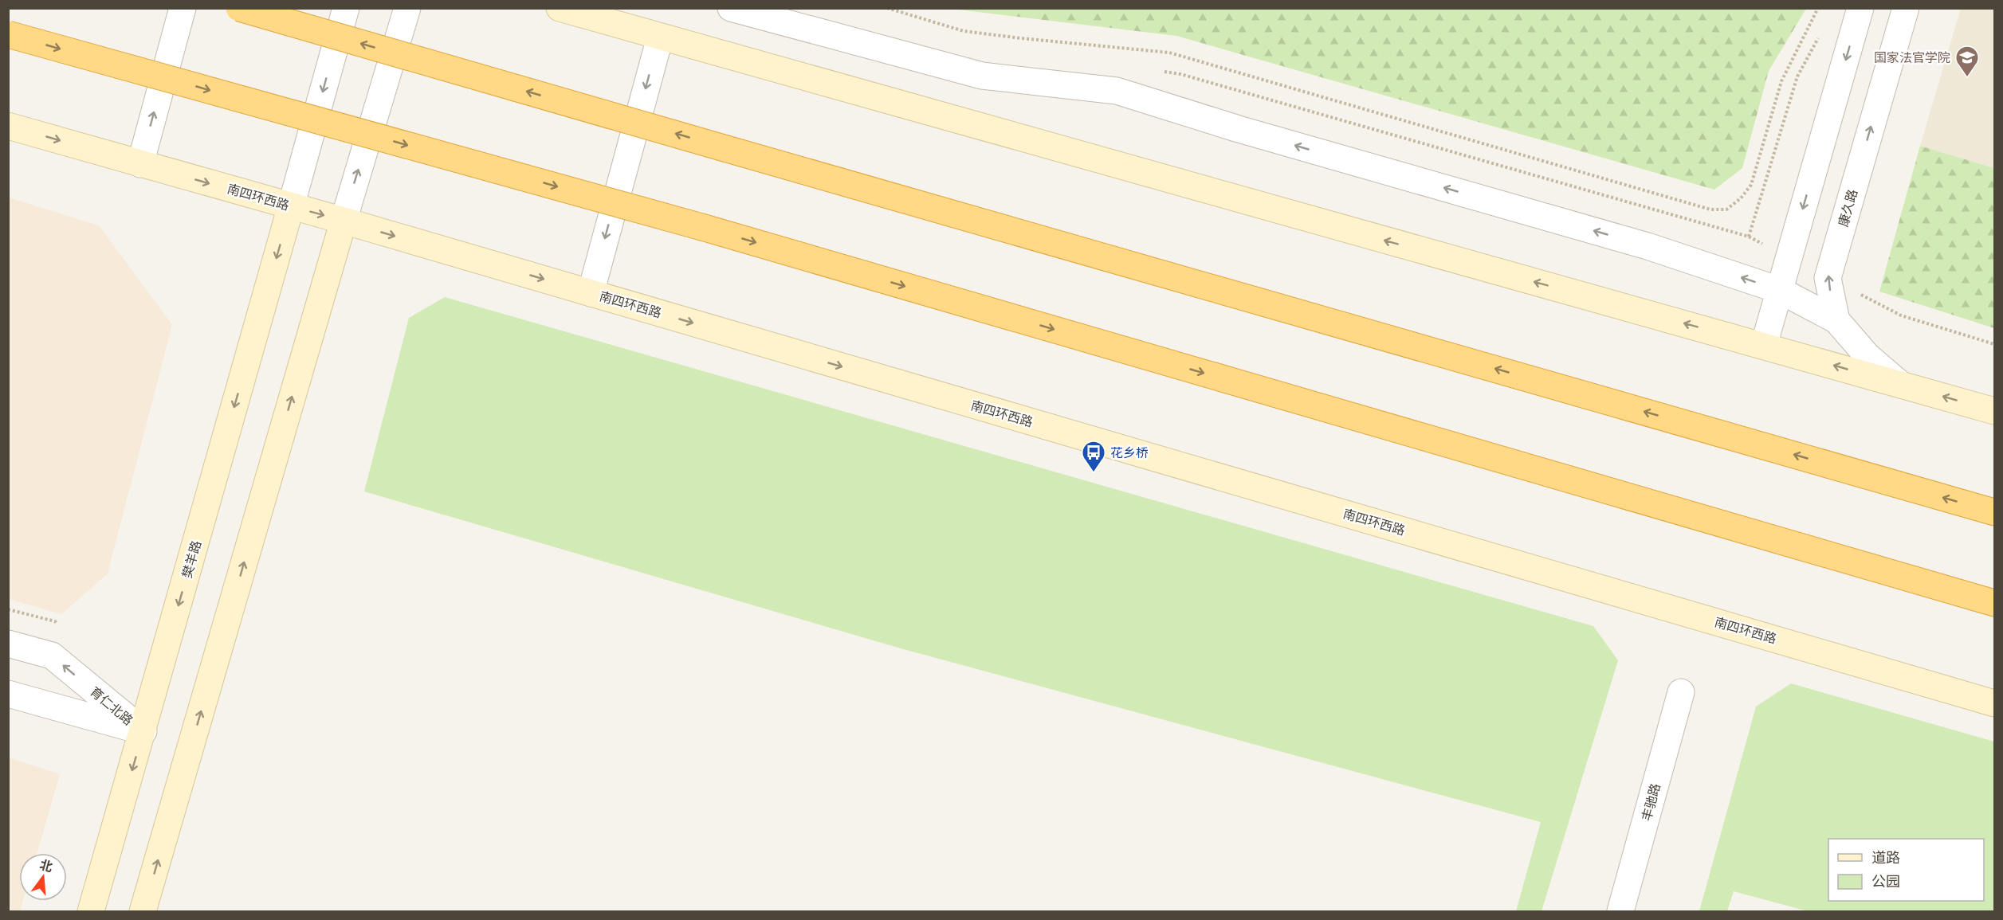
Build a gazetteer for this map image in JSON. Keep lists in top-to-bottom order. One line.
{"streets":{"main road":["南四环西路","樊羊路"],"street":["康久路","育仁北路","丰驰路"]},"crossings":[["南四环西路","樊羊路"],["樊羊路","育仁北路"]],"one_way":["南四环西路"],"places":{"school or university":["国家法官学院"],"bus stop":["花乡桥"]},"legend":["道路","公园"],"north":"top"}
